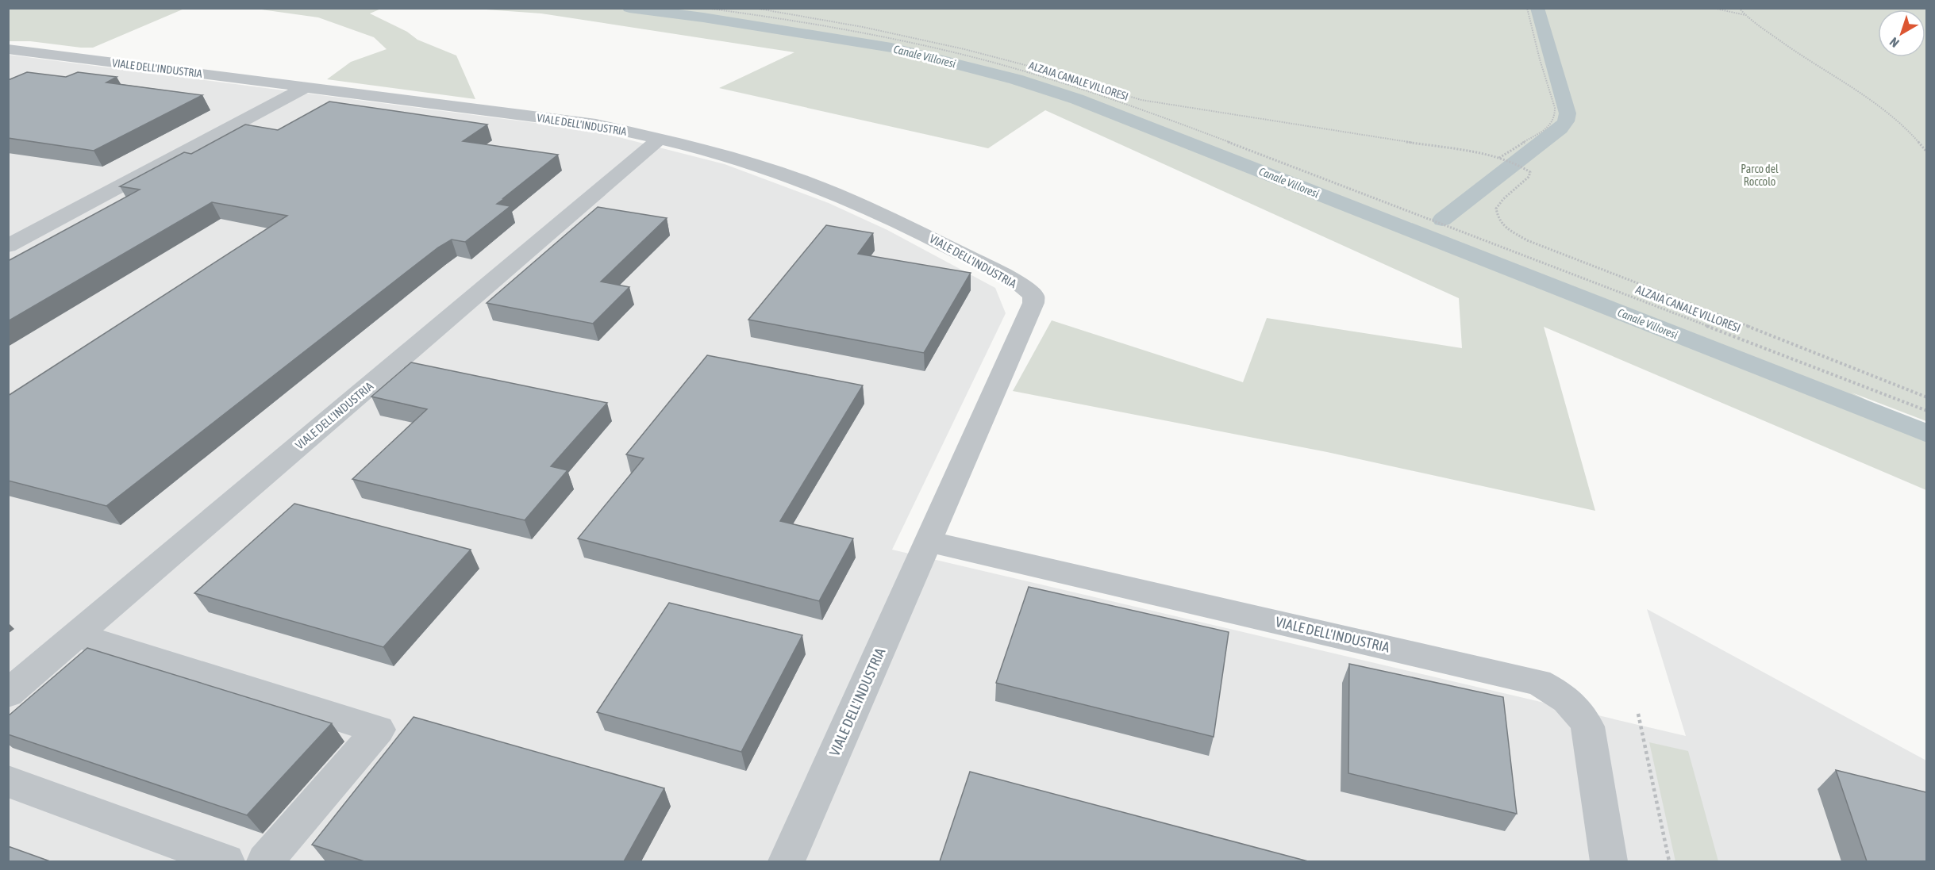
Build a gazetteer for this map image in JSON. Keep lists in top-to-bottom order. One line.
{"streets":{"street":["VIALE DELL'INDUSTRIA"],"path":["ALZAIA CANALE VILLORESI"]},"water":["Canale Villoresi"],"parks":["Parco del Roccolo"],"north":"bottom left"}
